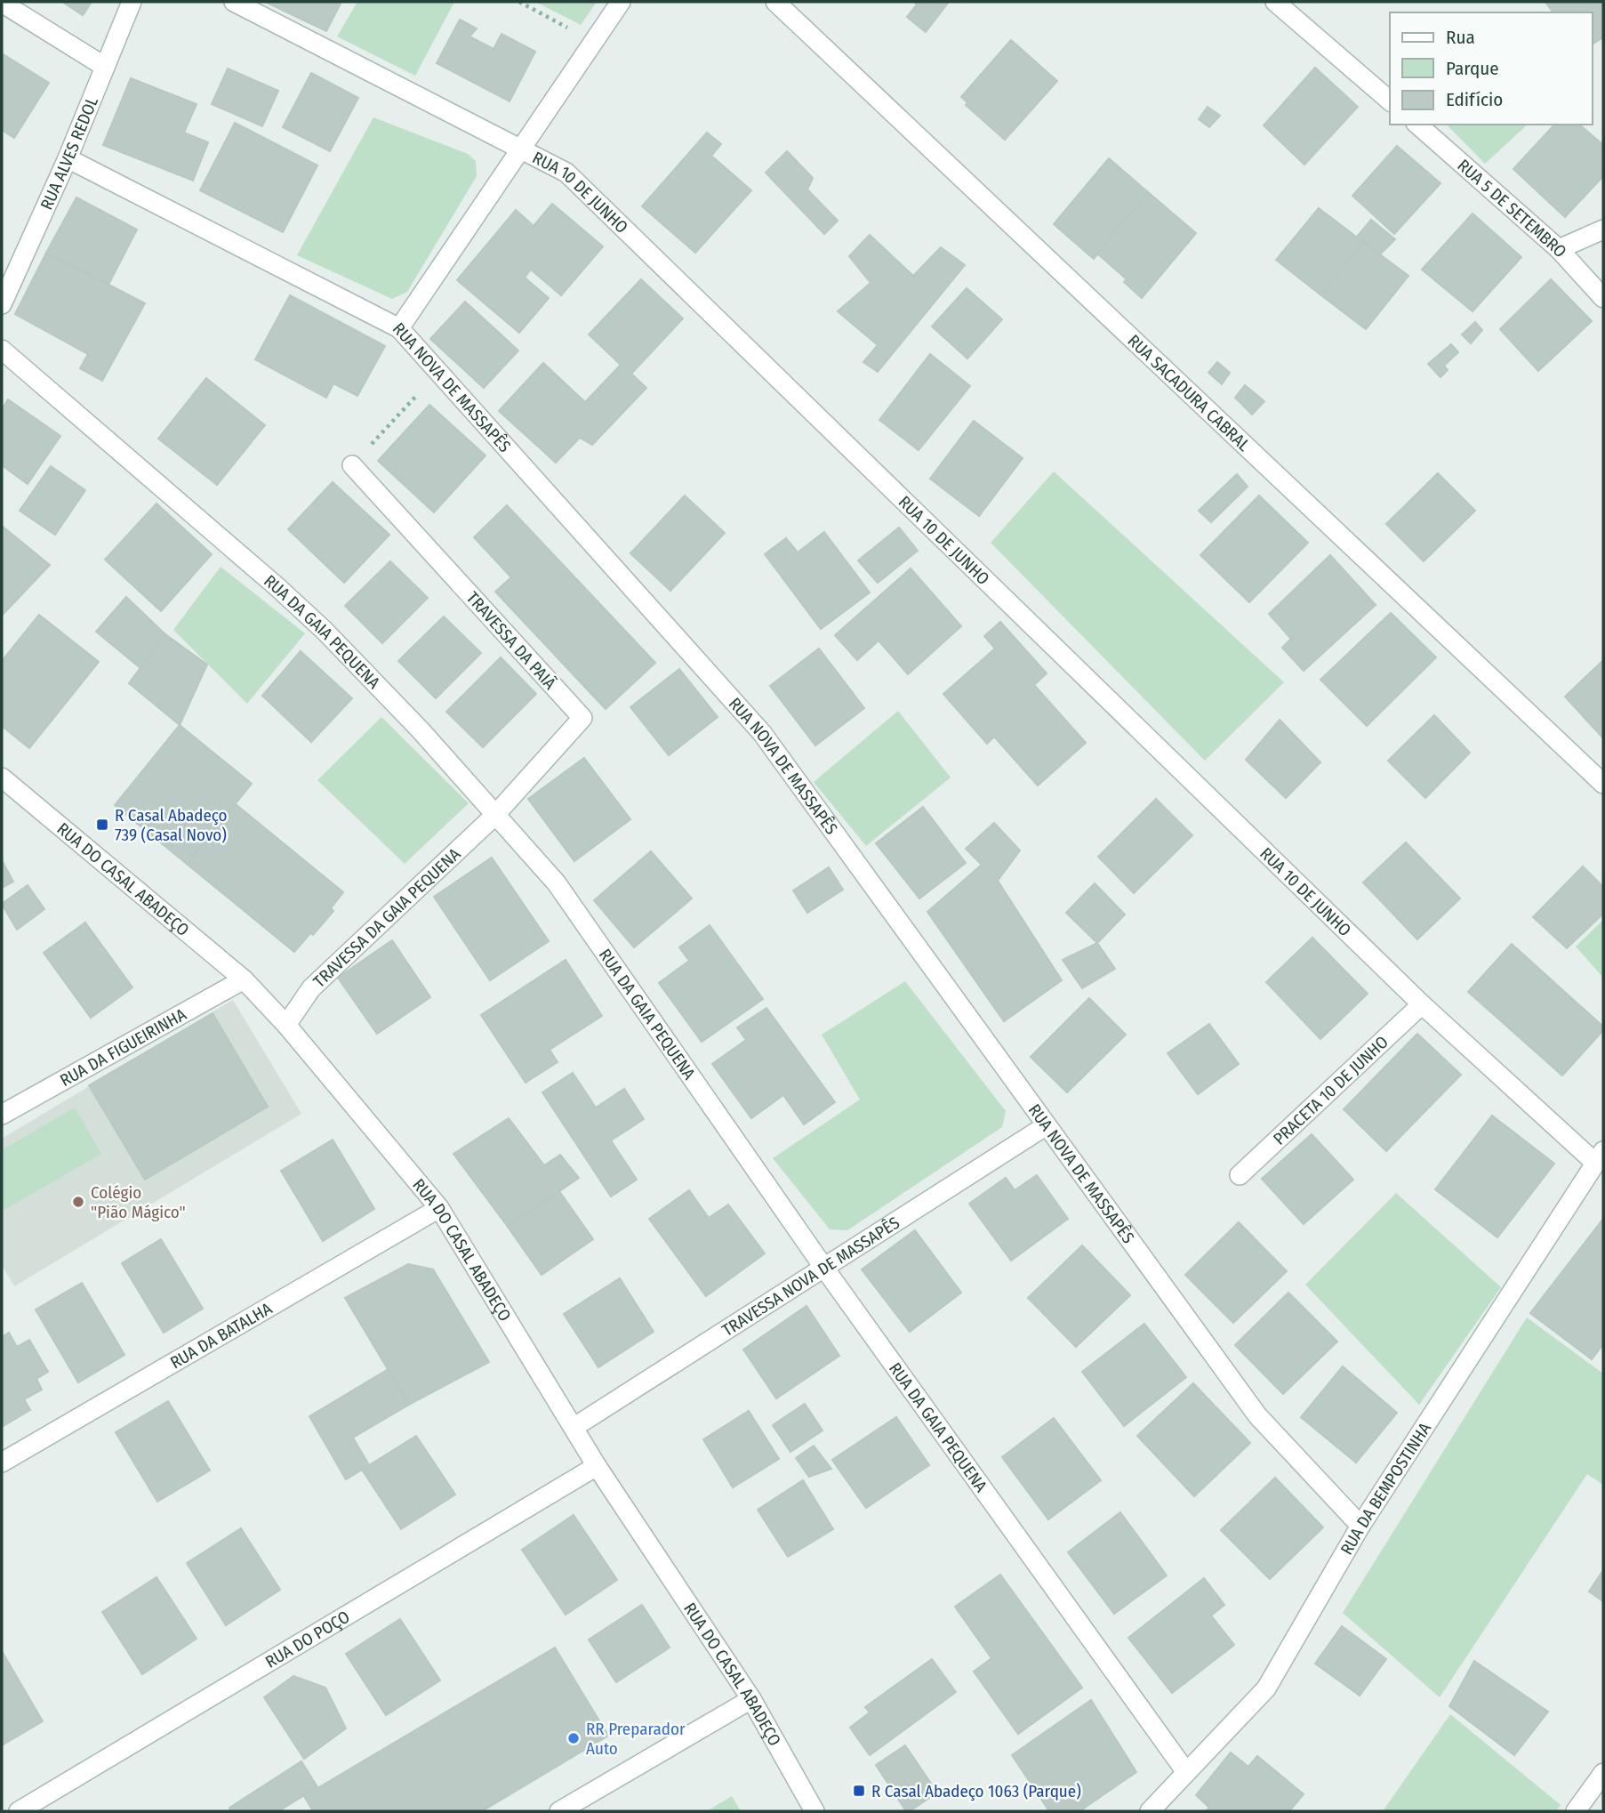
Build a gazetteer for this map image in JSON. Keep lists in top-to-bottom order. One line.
{"streets":{"street":["RUA ALVES REDOL","RUA 10 DE JUNHO","RUA 5 DE SETEMBRO","RUA NOVA DE MASSAPÊS","RUA SACADURA CABRAL","RUA DA GAIA PEQUENA","TRAVESSA DA PAIÃ","RUA DO CASAL ABADEÇO","TRAVESSA DA GAIA PEQUENA","RUA DA FIGUEIRINHA","PRACETA 10 DE JUNHO","TRAVESSA NOVA DE MASSAPÊS","RUA DA BATALHA","RUA DA BEMPOSTINHA","RUA DO POÇO"]},"crossings":[["RUA ALVES REDOL","RUA NOVA DE MASSAPÊS"],["RUA 10 DE JUNHO","PRACETA 10 DE JUNHO"],["RUA 10 DE JUNHO","RUA DA BEMPOSTINHA"],["RUA NOVA DE MASSAPÊS","TRAVESSA NOVA DE MASSAPÊS"],["RUA NOVA DE MASSAPÊS","RUA DA BEMPOSTINHA"],["RUA DA GAIA PEQUENA","TRAVESSA DA PAIÃ"],["RUA DA GAIA PEQUENA","TRAVESSA DA GAIA PEQUENA"],["RUA DA GAIA PEQUENA","TRAVESSA NOVA DE MASSAPÊS"],["RUA DA GAIA PEQUENA","RUA DA BEMPOSTINHA"],["TRAVESSA DA PAIÃ","TRAVESSA DA GAIA PEQUENA"],["RUA DO CASAL ABADEÇO","TRAVESSA DA GAIA PEQUENA"],["RUA DO CASAL ABADEÇO","RUA DA FIGUEIRINHA"],["RUA DO CASAL ABADEÇO","TRAVESSA NOVA DE MASSAPÊS"],["RUA DO CASAL ABADEÇO","RUA DA BATALHA"],["RUA DO CASAL ABADEÇO","RUA DO POÇO"]],"places":{"transit":["R Casal Abadeço 739 (Casal Novo)","R Casal Abadeço 1063 (Parque)"],"other":["Colégio \"Pião Mágico\"","RR Preparador Auto"]},"legend":["Rua","Parque","Edifício"]}
